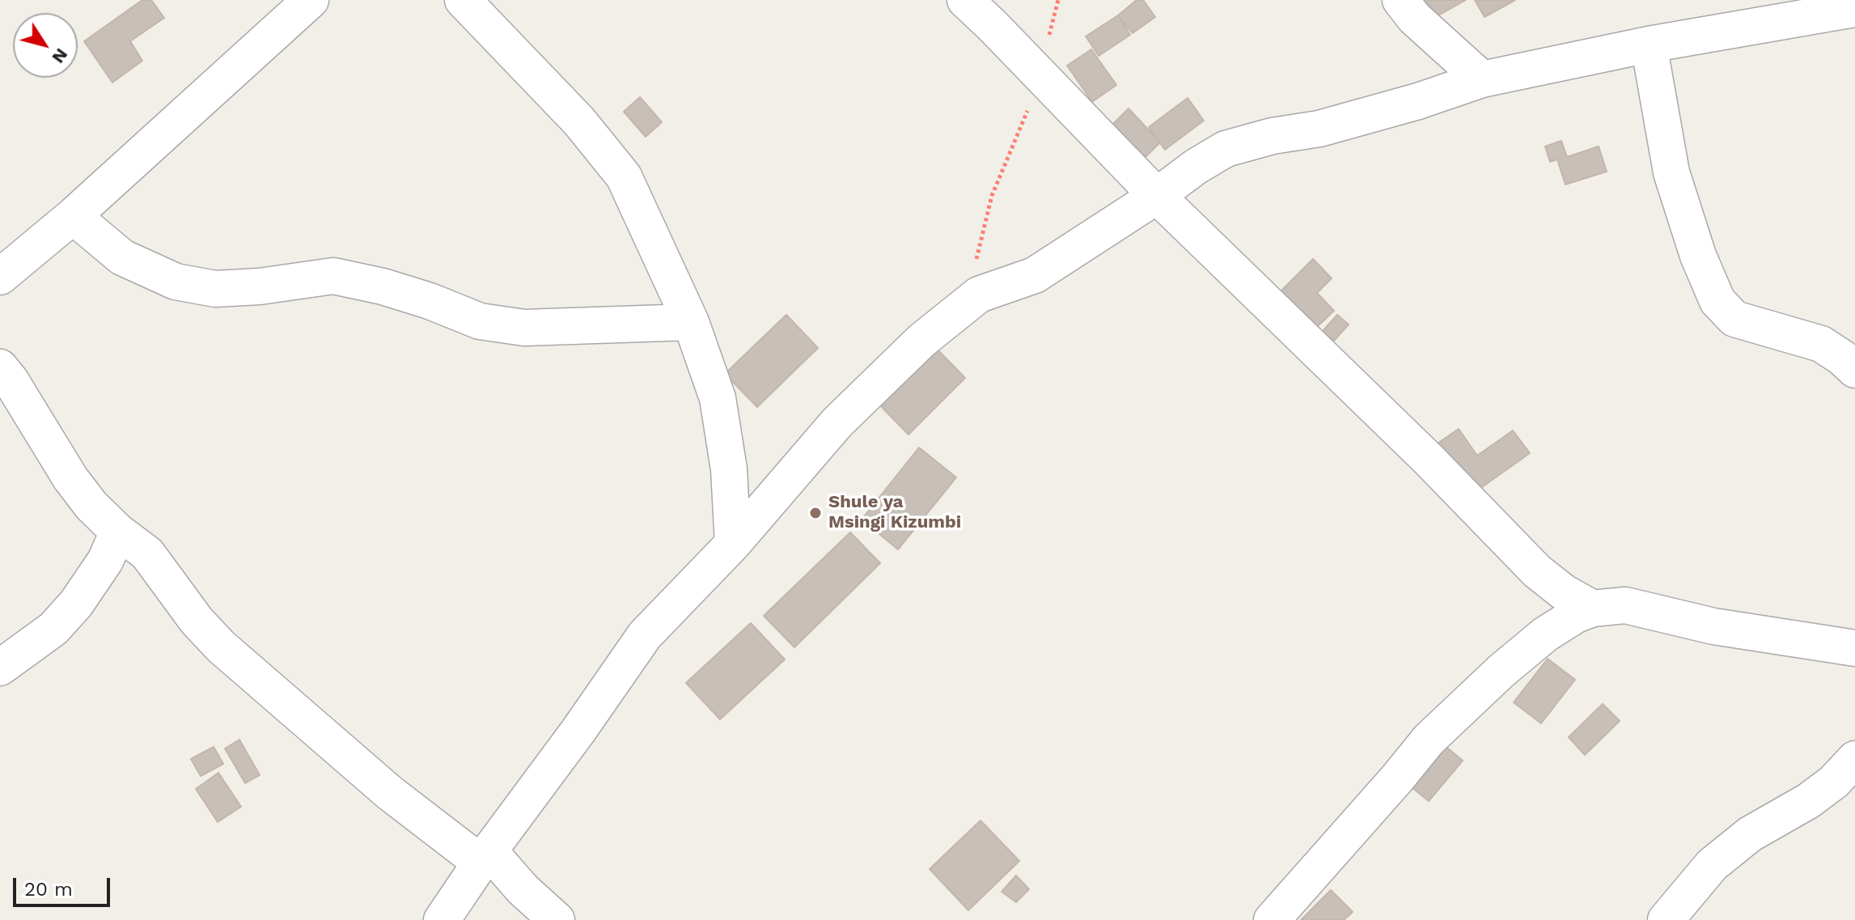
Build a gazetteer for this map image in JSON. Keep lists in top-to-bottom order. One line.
{"places":["Shule ya Msingi Kizumbi"],"scale_bar":"20 m","north":"bottom right"}
